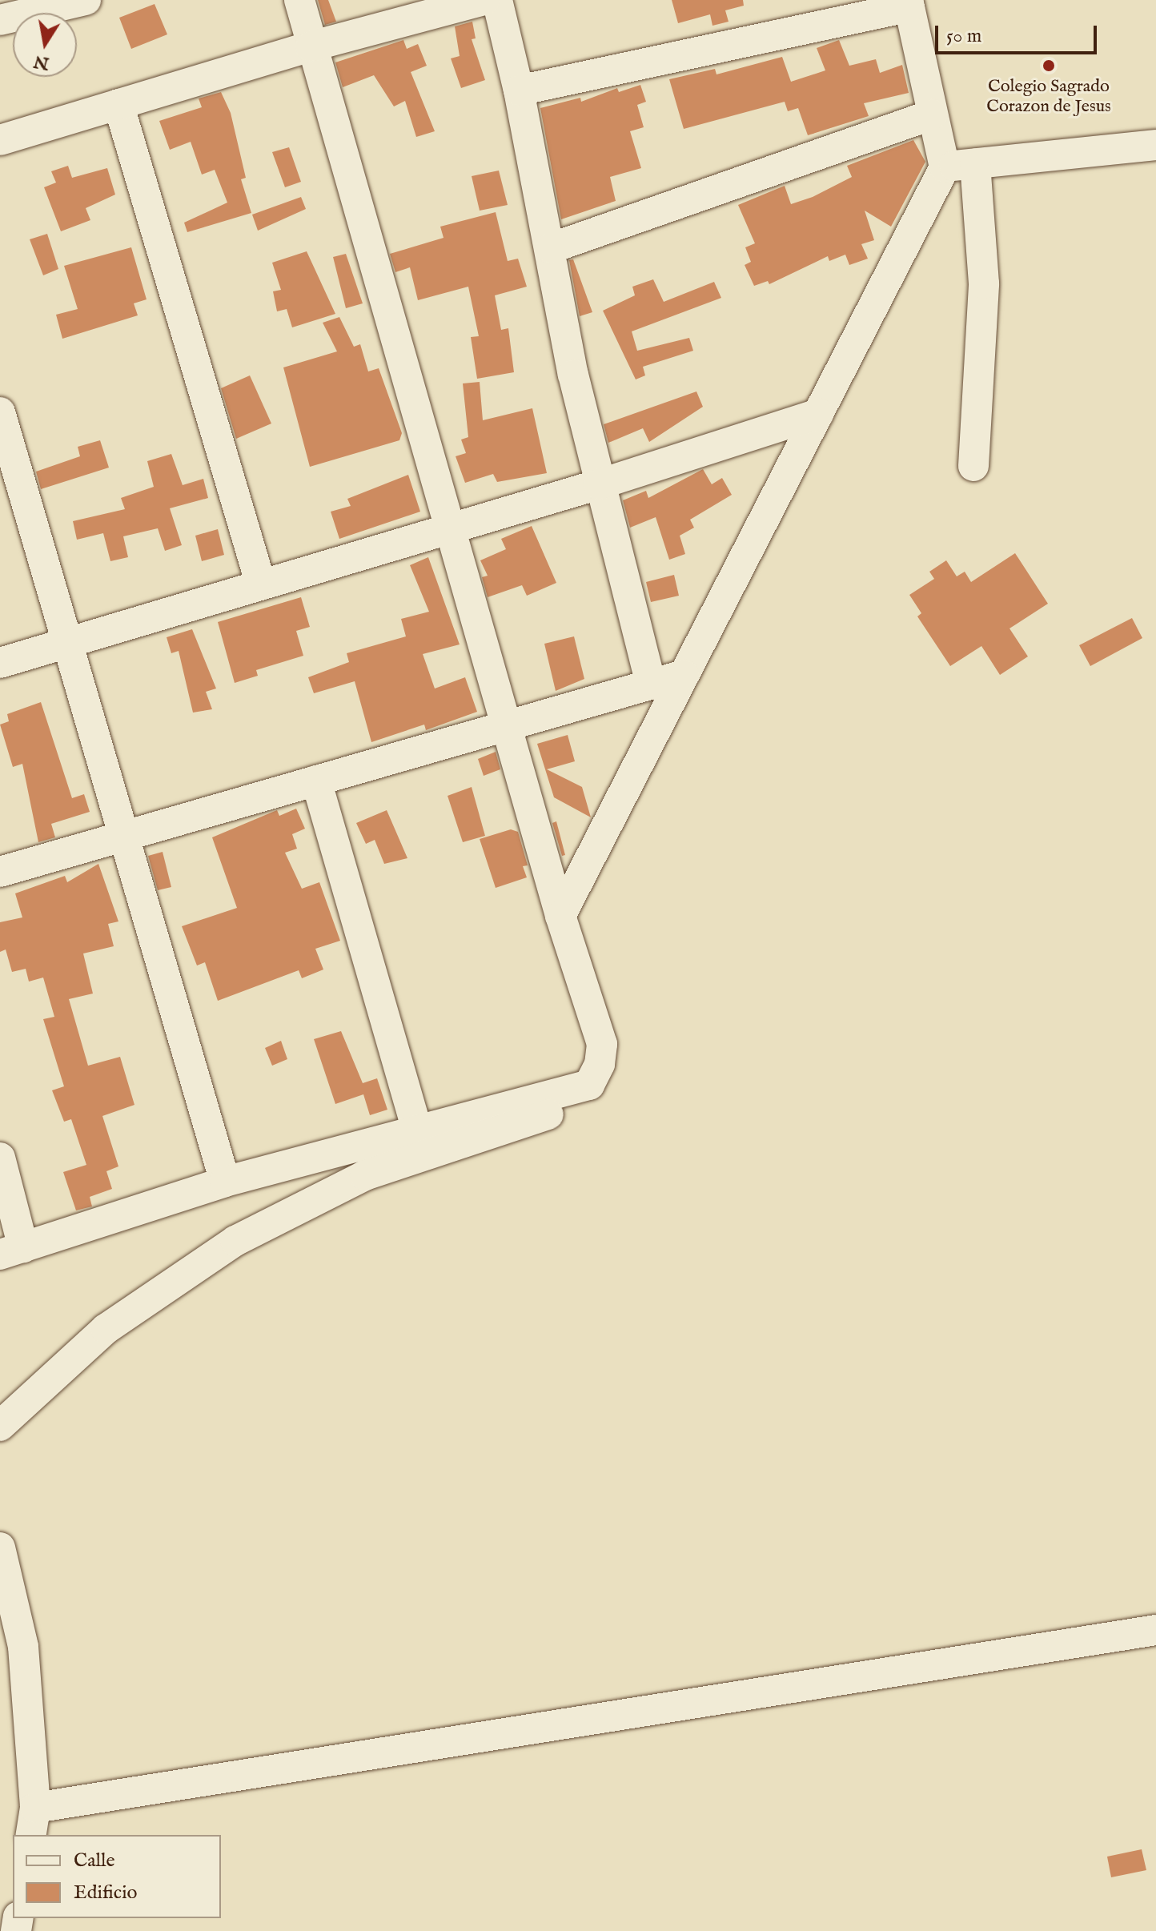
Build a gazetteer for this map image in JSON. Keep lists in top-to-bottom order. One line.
{"places":["Colegio Sagrado Corazon de Jesus"],"legend":["Calle","Edificio"],"scale_bar":"50 m","north":"bottom"}
